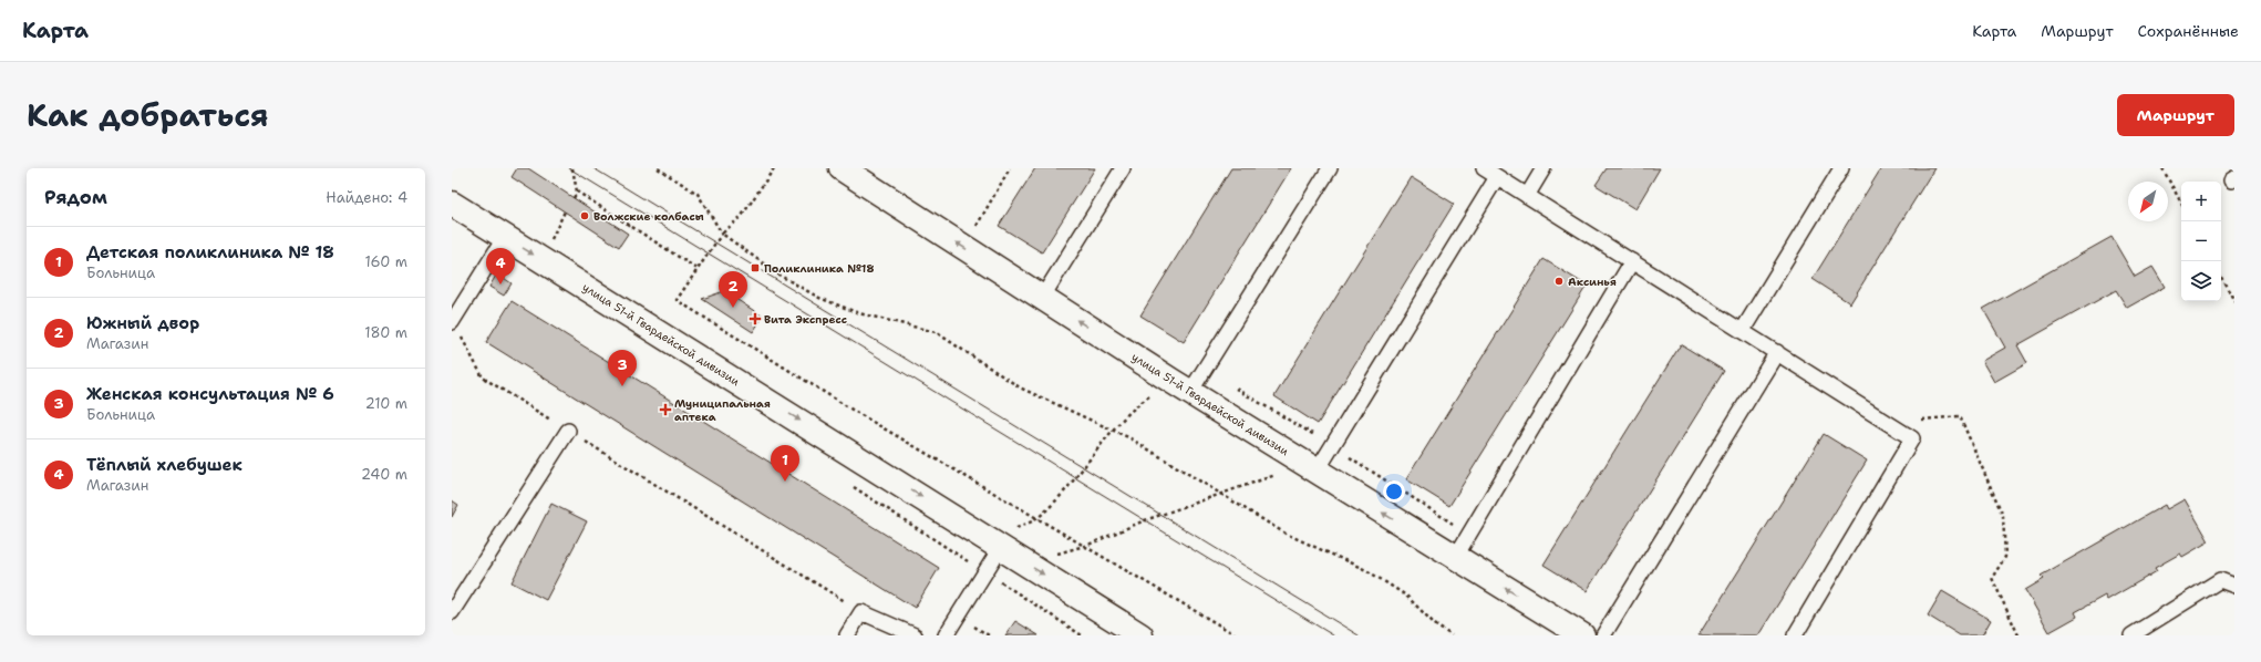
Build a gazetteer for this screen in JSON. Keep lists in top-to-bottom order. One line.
{"streets":{"main road":["улица 51-й Гвардейской дивизии"]},"places":{"other":["Волжские колбасы","Аксинья"],"transit":["Поликлиника №18"],"health":["Вита Экспресс","Муниципальная аптека"]},"north":"bottom left","page":{"header":"Карта","nav":["Карта","Маршрут","Сохранённые"],"title":"Как добраться","buttons":"Маршрут","heading":["Рядом","Найдено: 4"],"map_buttons":["+","−"],"list":[{"mark":"1","name":"Детская поликлиника № 18","note":"Больница","value":"160 m"},{"mark":"2","name":"Южный двор","note":"Магазин","value":"180 m"},{"mark":"3","name":"Женская консультация № 6","note":"Больница","value":"210 m"},{"mark":"4","name":"Тёплый хлебушек","note":"Магазин","value":"240 m"}],"pins":["4","2","3","1"]}}
